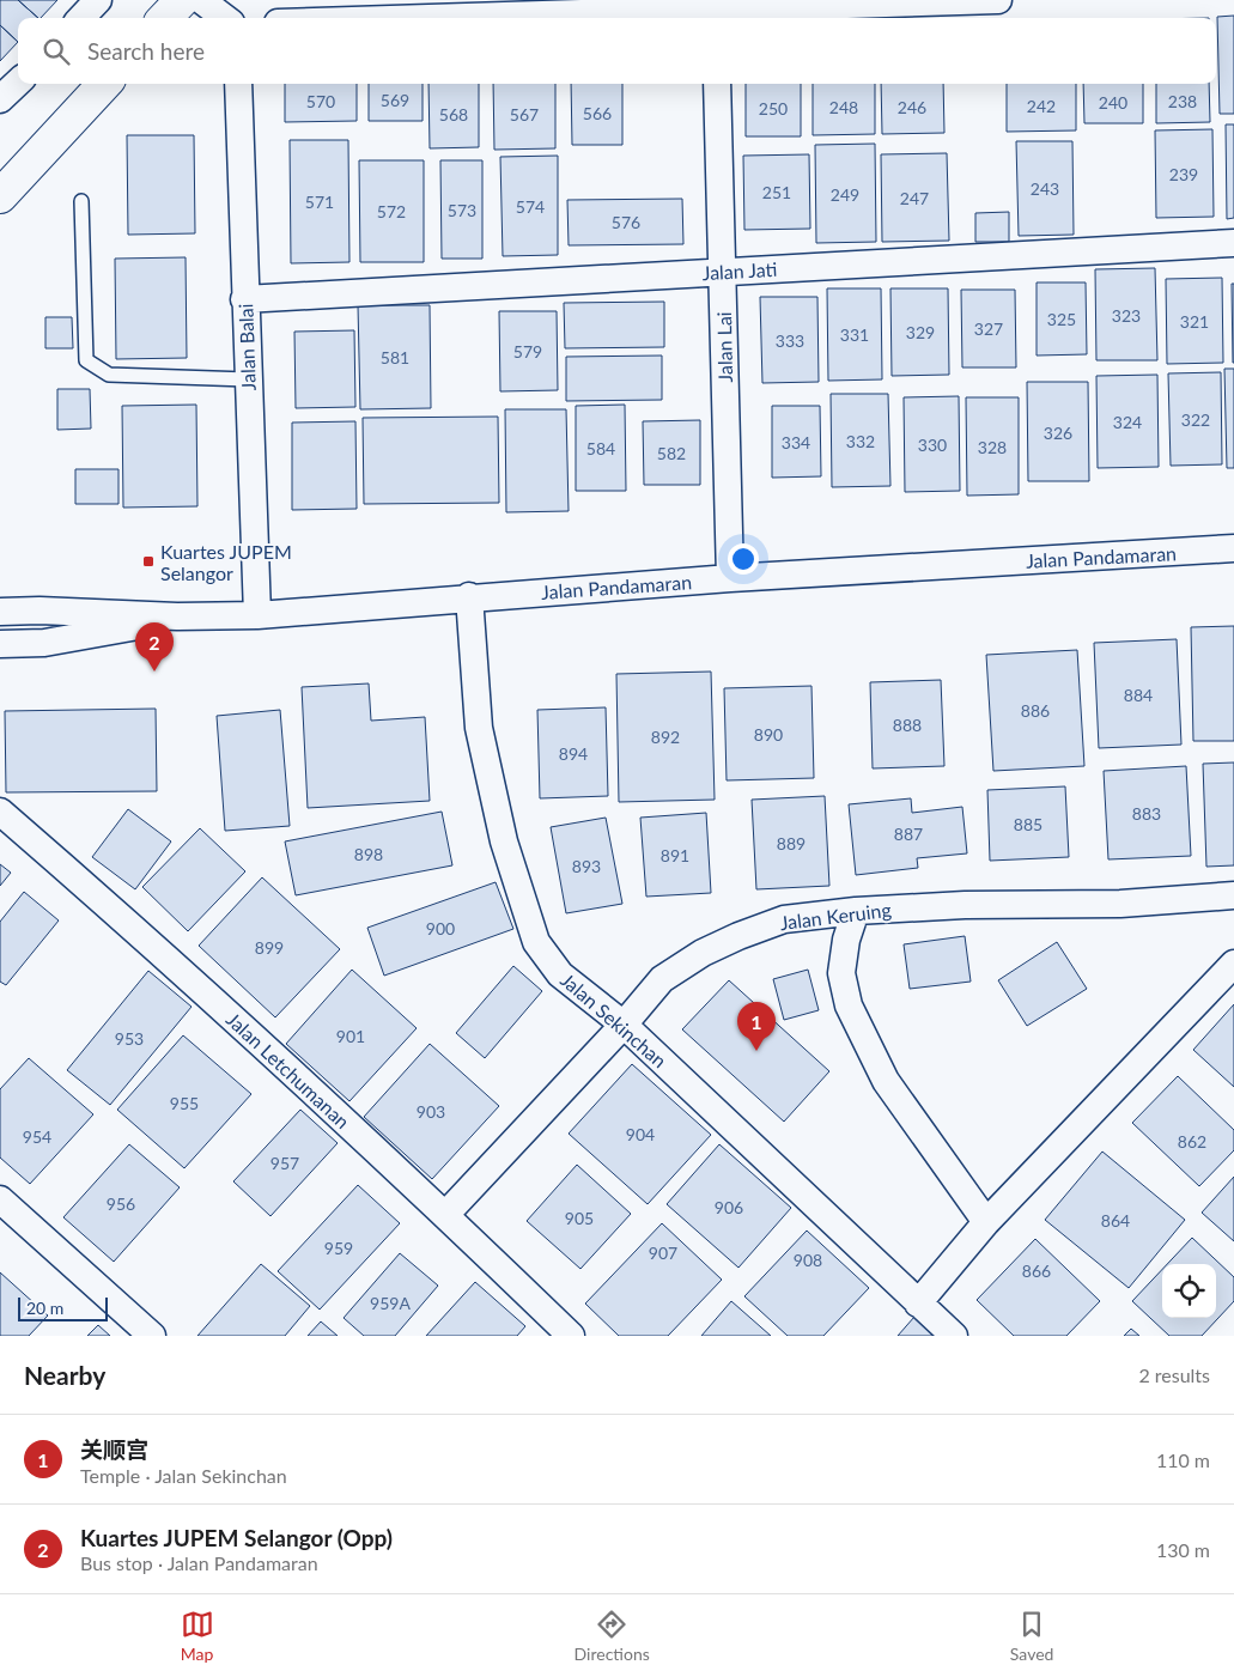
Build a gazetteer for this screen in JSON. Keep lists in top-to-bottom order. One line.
{"streets":{"street":["Jalan Jati","Jalan Balai","Jalan Lai","Jalan Pandamaran","Jalan Keruing","Jalan Sekinchan","Jalan Letchumanan"]},"crossings":[["Jalan Jati","Jalan Balai"],["Jalan Jati","Jalan Lai"],["Jalan Balai","Jalan Pandamaran"],["Jalan Lai","Jalan Pandamaran"],["Jalan Pandamaran","Jalan Sekinchan"],["Jalan Keruing","Jalan Sekinchan"],["Jalan Keruing","Jalan Letchumanan"]],"places":{"transit":["Kuartes JUPEM Selangor"]},"house_numbers":["569","570","238","240","242","248","246","250","566","568","567","239","243","251","249","247","571","574","573","572","576","323","325","321","327","329","331","333","579","581","322","324","326","332","334","330","328","584","582","884","886","888","890","892","894","883","885","887","889","898","891","893","900","899","901","953","955","903","904","954","862","957","956","906","905","864","959","907","908","866","959A"],"scale_bar":"20 m","page":{"search":"Search here","pins":["2","1"],"scale":"20 m","heading":["Nearby","2 results"],"list":[{"mark":"1","name":"关顺宫","note":"Temple · Jalan Sekinchan","value":"110 m"},{"mark":"2","name":"Kuartes JUPEM Selangor (Opp)","note":"Bus stop · Jalan Pandamaran","value":"130 m"}],"nav":["Map","Directions","Saved"]}}
